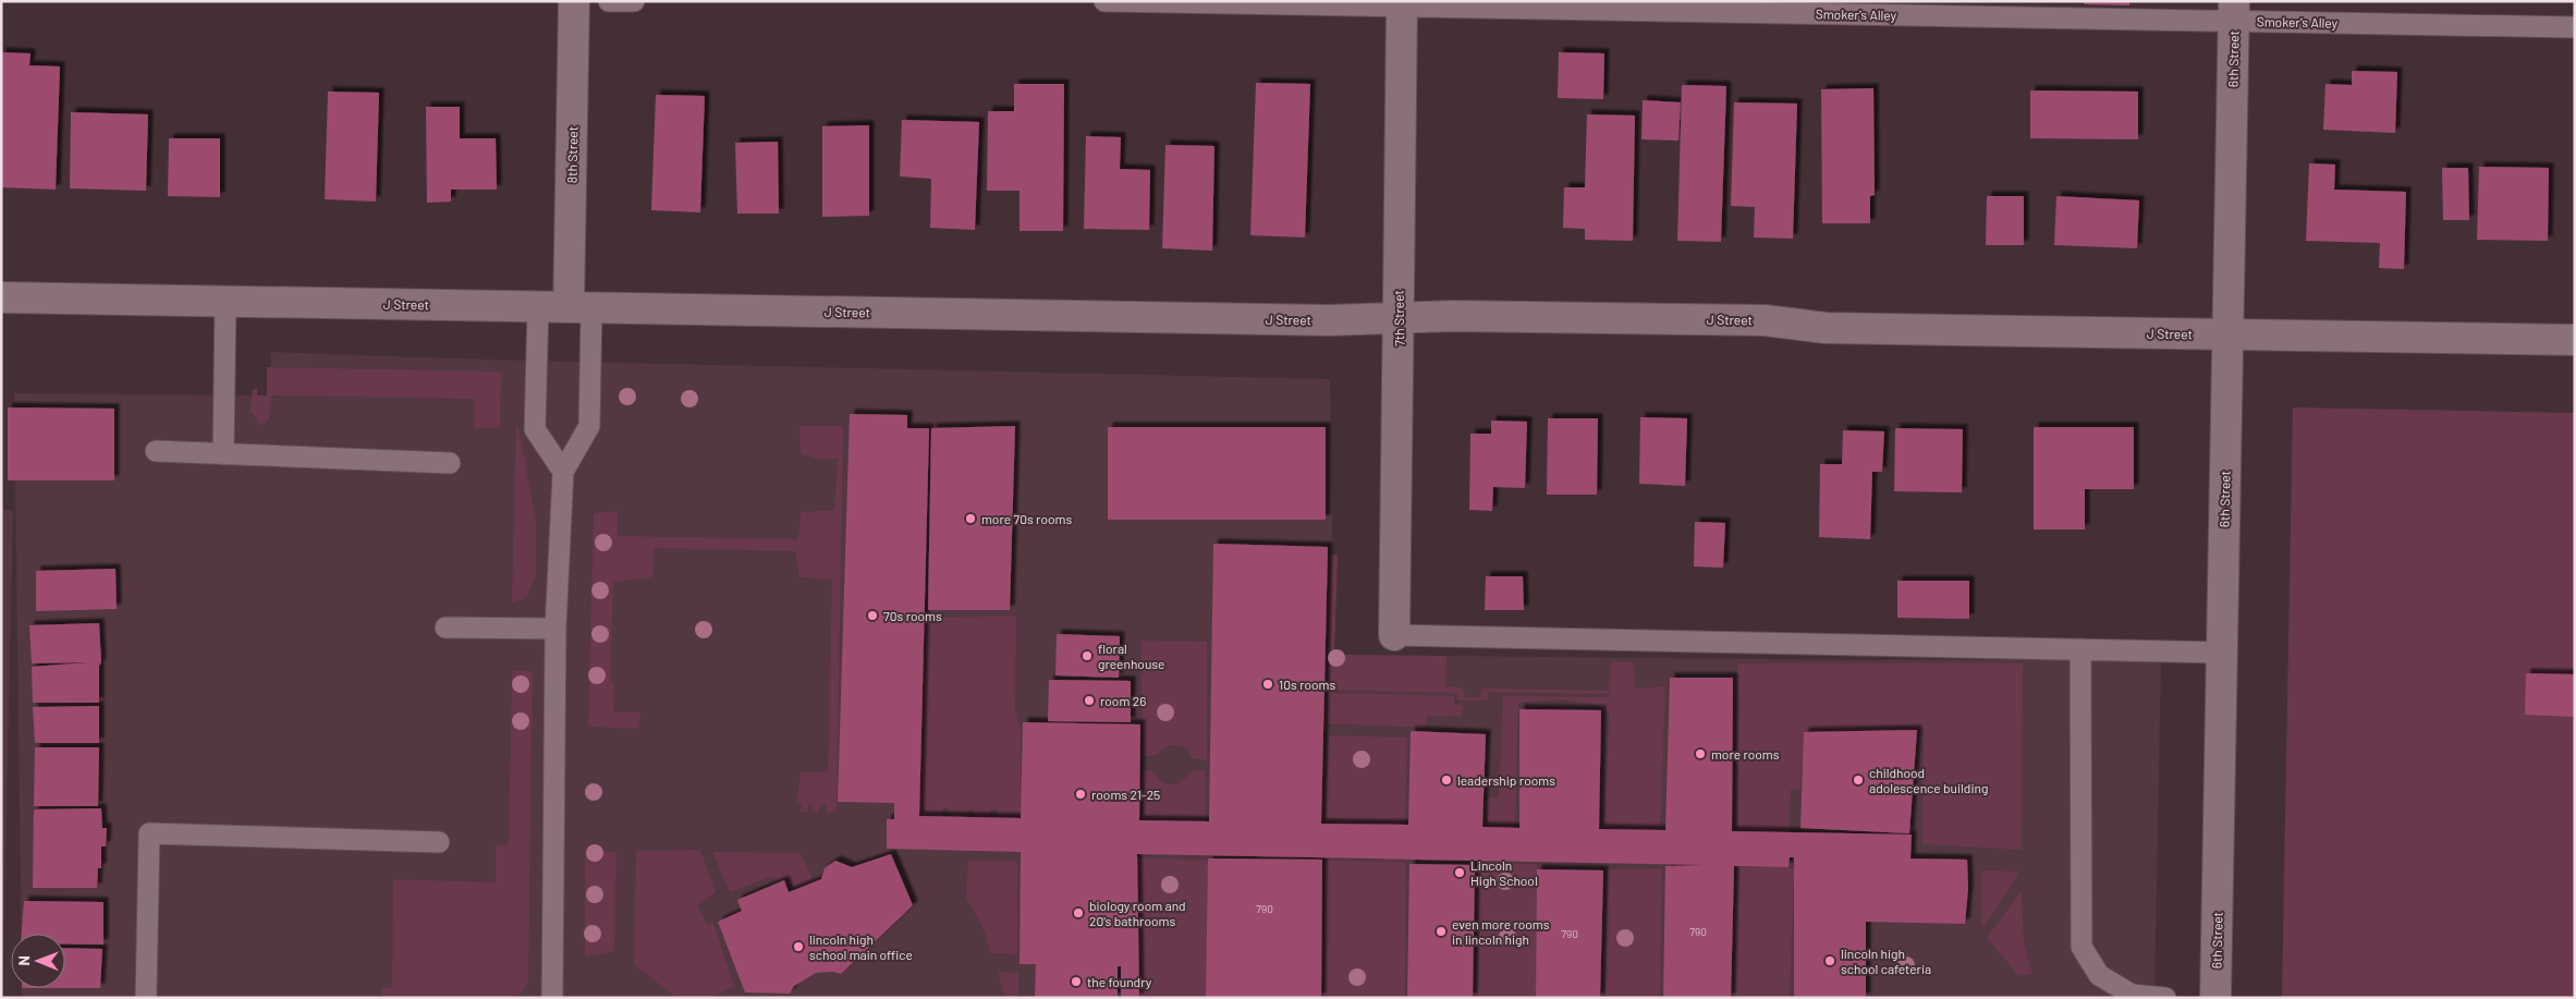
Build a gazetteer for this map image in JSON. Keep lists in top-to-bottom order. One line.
{"streets":{"street":["6th Street","8th Street","J Street","7th Street"],"lane":["Smoker's Alley"]},"crossings":[["Smoker's Alley","6th Street"],["Smoker's Alley","7th Street"],["6th Street","J Street"],["8th Street","J Street"],["J Street","7th Street"]],"places":["more 70s rooms","70s rooms","floral greenhouse","10s rooms","room 26","more rooms","leadership rooms","childhood adolescence building","rooms 21-25","Lincoln High School","biology room and 20's bathrooms","even more rooms in lincoln high","lincoln high school main office","lincoln high school cafeteria","the foundry"],"house_numbers":["790","790","790"],"north":"left"}
